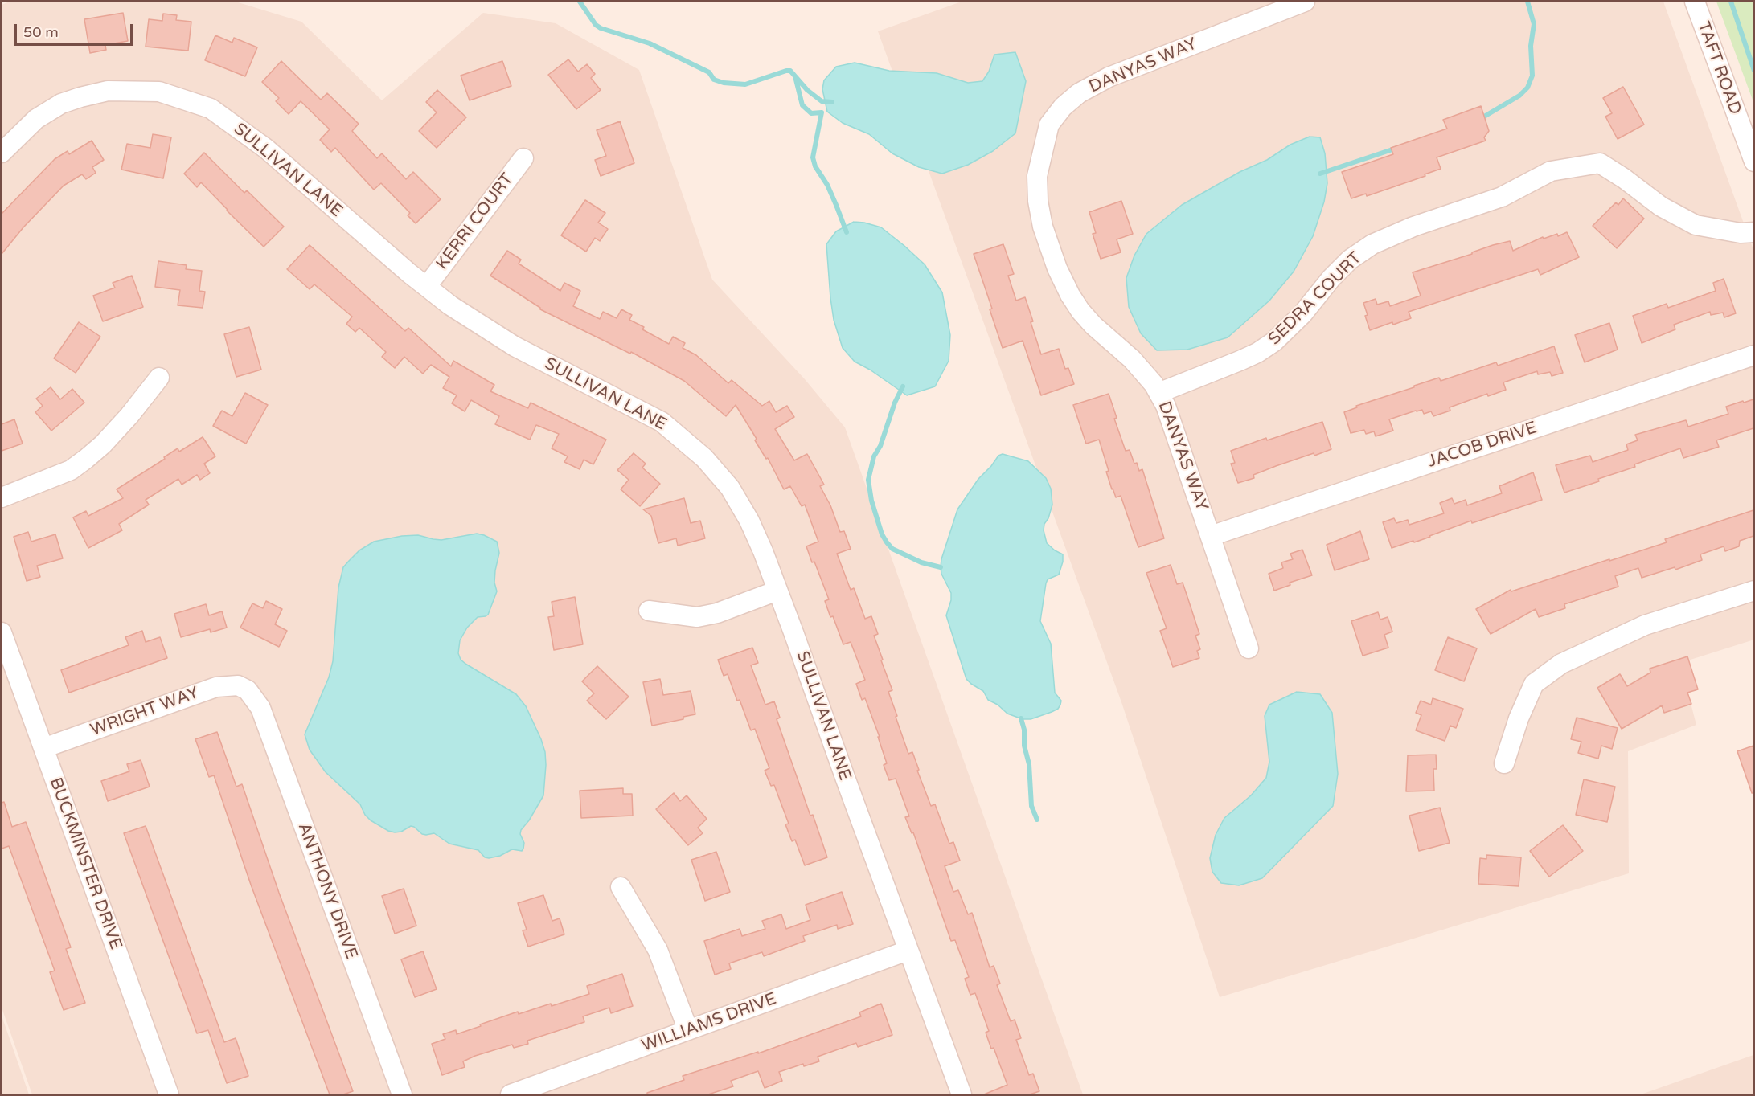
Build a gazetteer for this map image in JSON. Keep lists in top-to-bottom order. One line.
{"streets":{"street":["DANYAS WAY","TAFT ROAD","SULLIVAN LANE","KERRI COURT","SEDRA COURT","JACOB DRIVE","WRIGHT WAY","BUCKMINSTER DRIVE","ANTHONY DRIVE","WILLIAMS DRIVE"]},"crossings":[["DANYAS WAY","SEDRA COURT"],["DANYAS WAY","JACOB DRIVE"],["SULLIVAN LANE","KERRI COURT"],["SULLIVAN LANE","WILLIAMS DRIVE"],["WRIGHT WAY","BUCKMINSTER DRIVE"],["WRIGHT WAY","ANTHONY DRIVE"]],"scale_bar":"50 m"}
